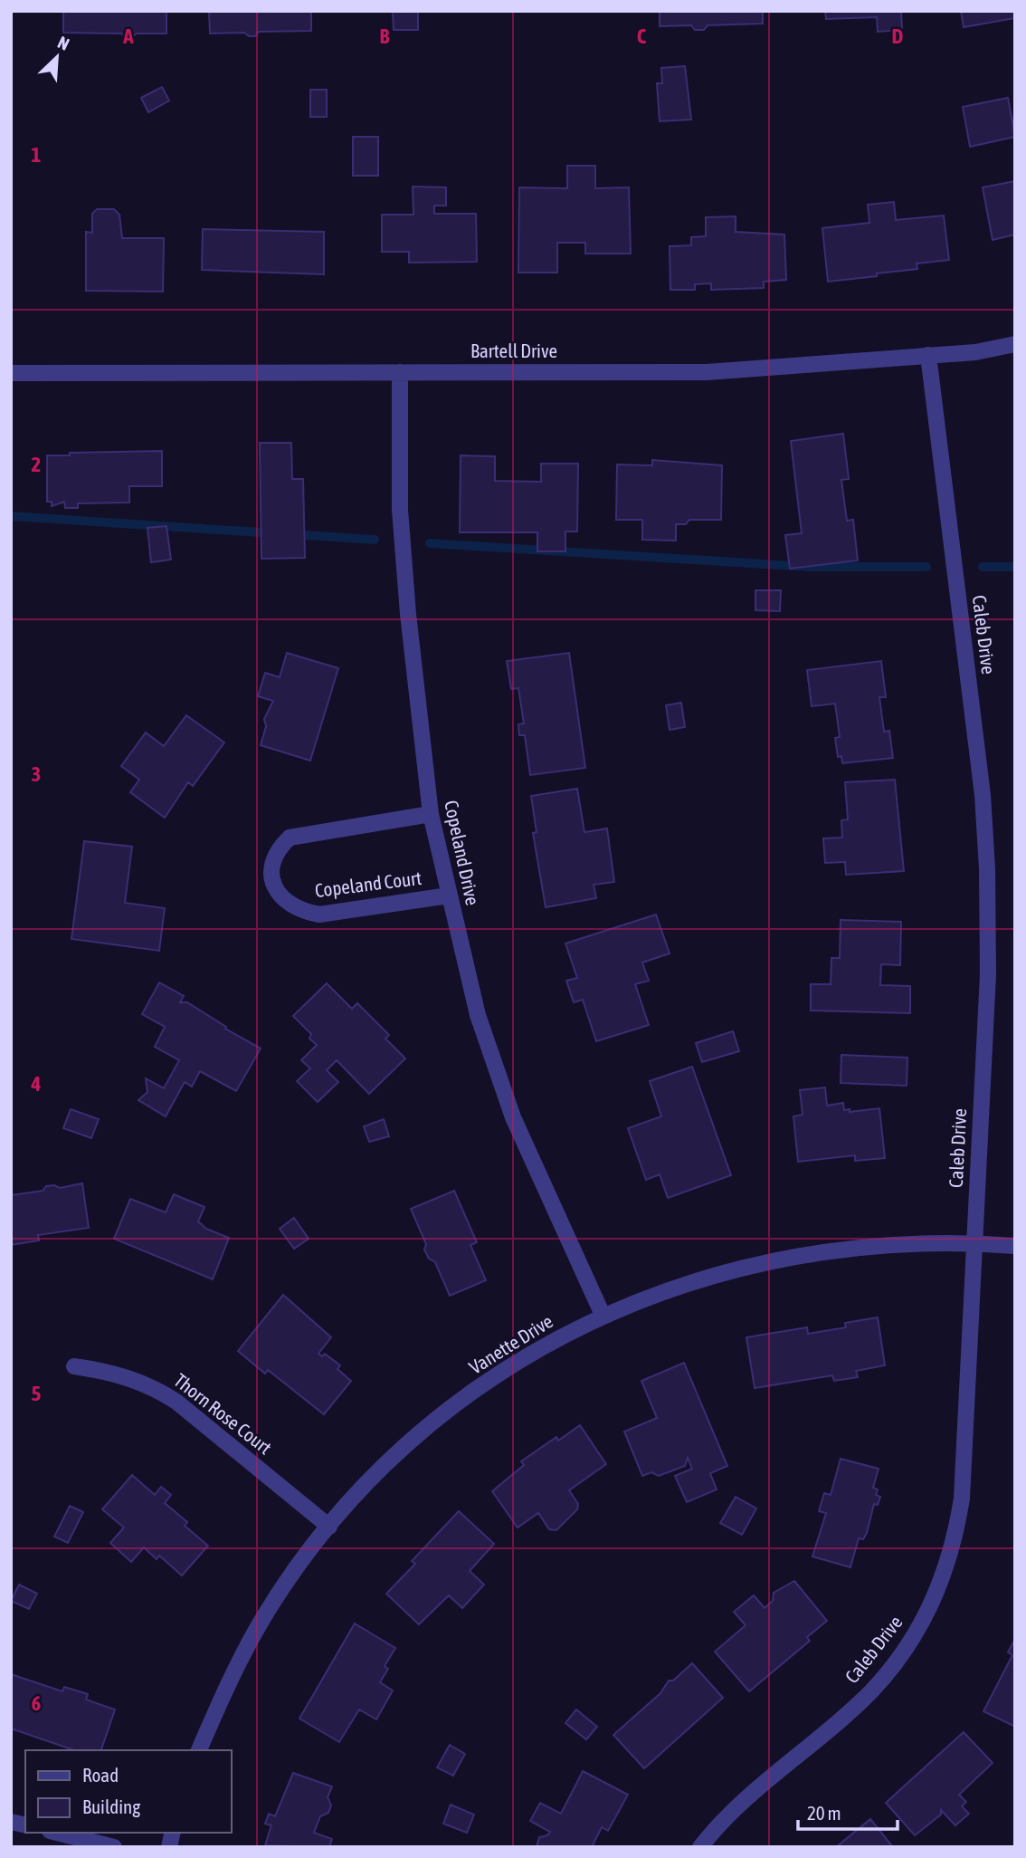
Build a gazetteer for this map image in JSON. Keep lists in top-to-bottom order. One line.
{"streets":{"street":["Bartell Drive","Caleb Drive","Copeland Drive","Copeland Court","Vanette Drive","Thorn Rose Court"]},"crossings":[["Bartell Drive","Caleb Drive"],["Bartell Drive","Copeland Drive"],["Caleb Drive","Vanette Drive"],["Copeland Drive","Copeland Court"],["Copeland Drive","Vanette Drive"],["Vanette Drive","Thorn Rose Court"]],"legend":["Road","Building"],"scale_bar":"20 m","north":"top right","grid":{"columns":["A","B","C","D"],"rows":["1","2","3","4","5","6"]}}
